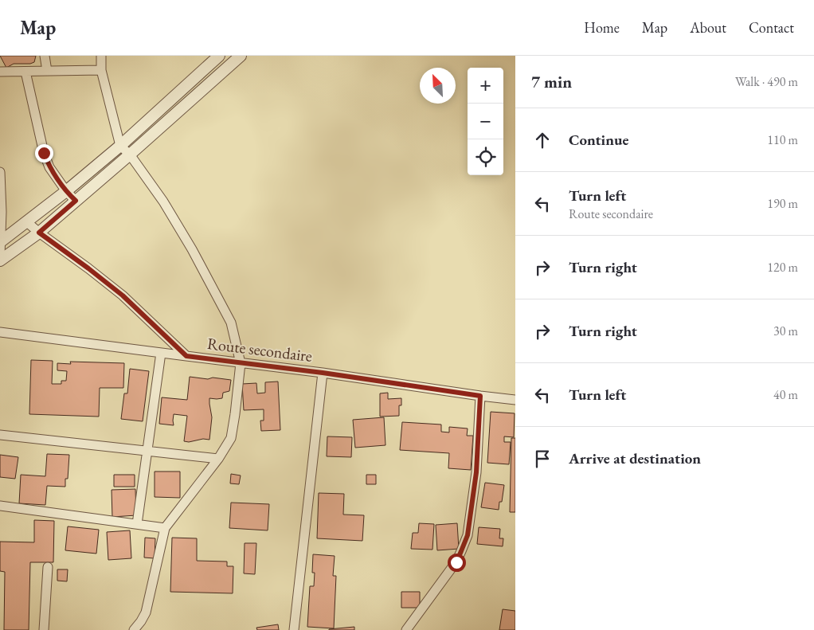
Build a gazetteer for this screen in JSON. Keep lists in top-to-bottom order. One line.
{"streets":{"street":["Route secondaire"]},"north":"top left","page":{"header":"Map","nav":["Home","Map","About","Contact"],"heading":["7 min","Walk · 490 m"],"map_buttons":["+","−"],"list":[["Continue","110 m"],["Turn left","Route secondaire","190 m"],["Turn right","120 m"],["Turn right","30 m"],["Turn left","40 m"],"Arrive at destination"]}}
